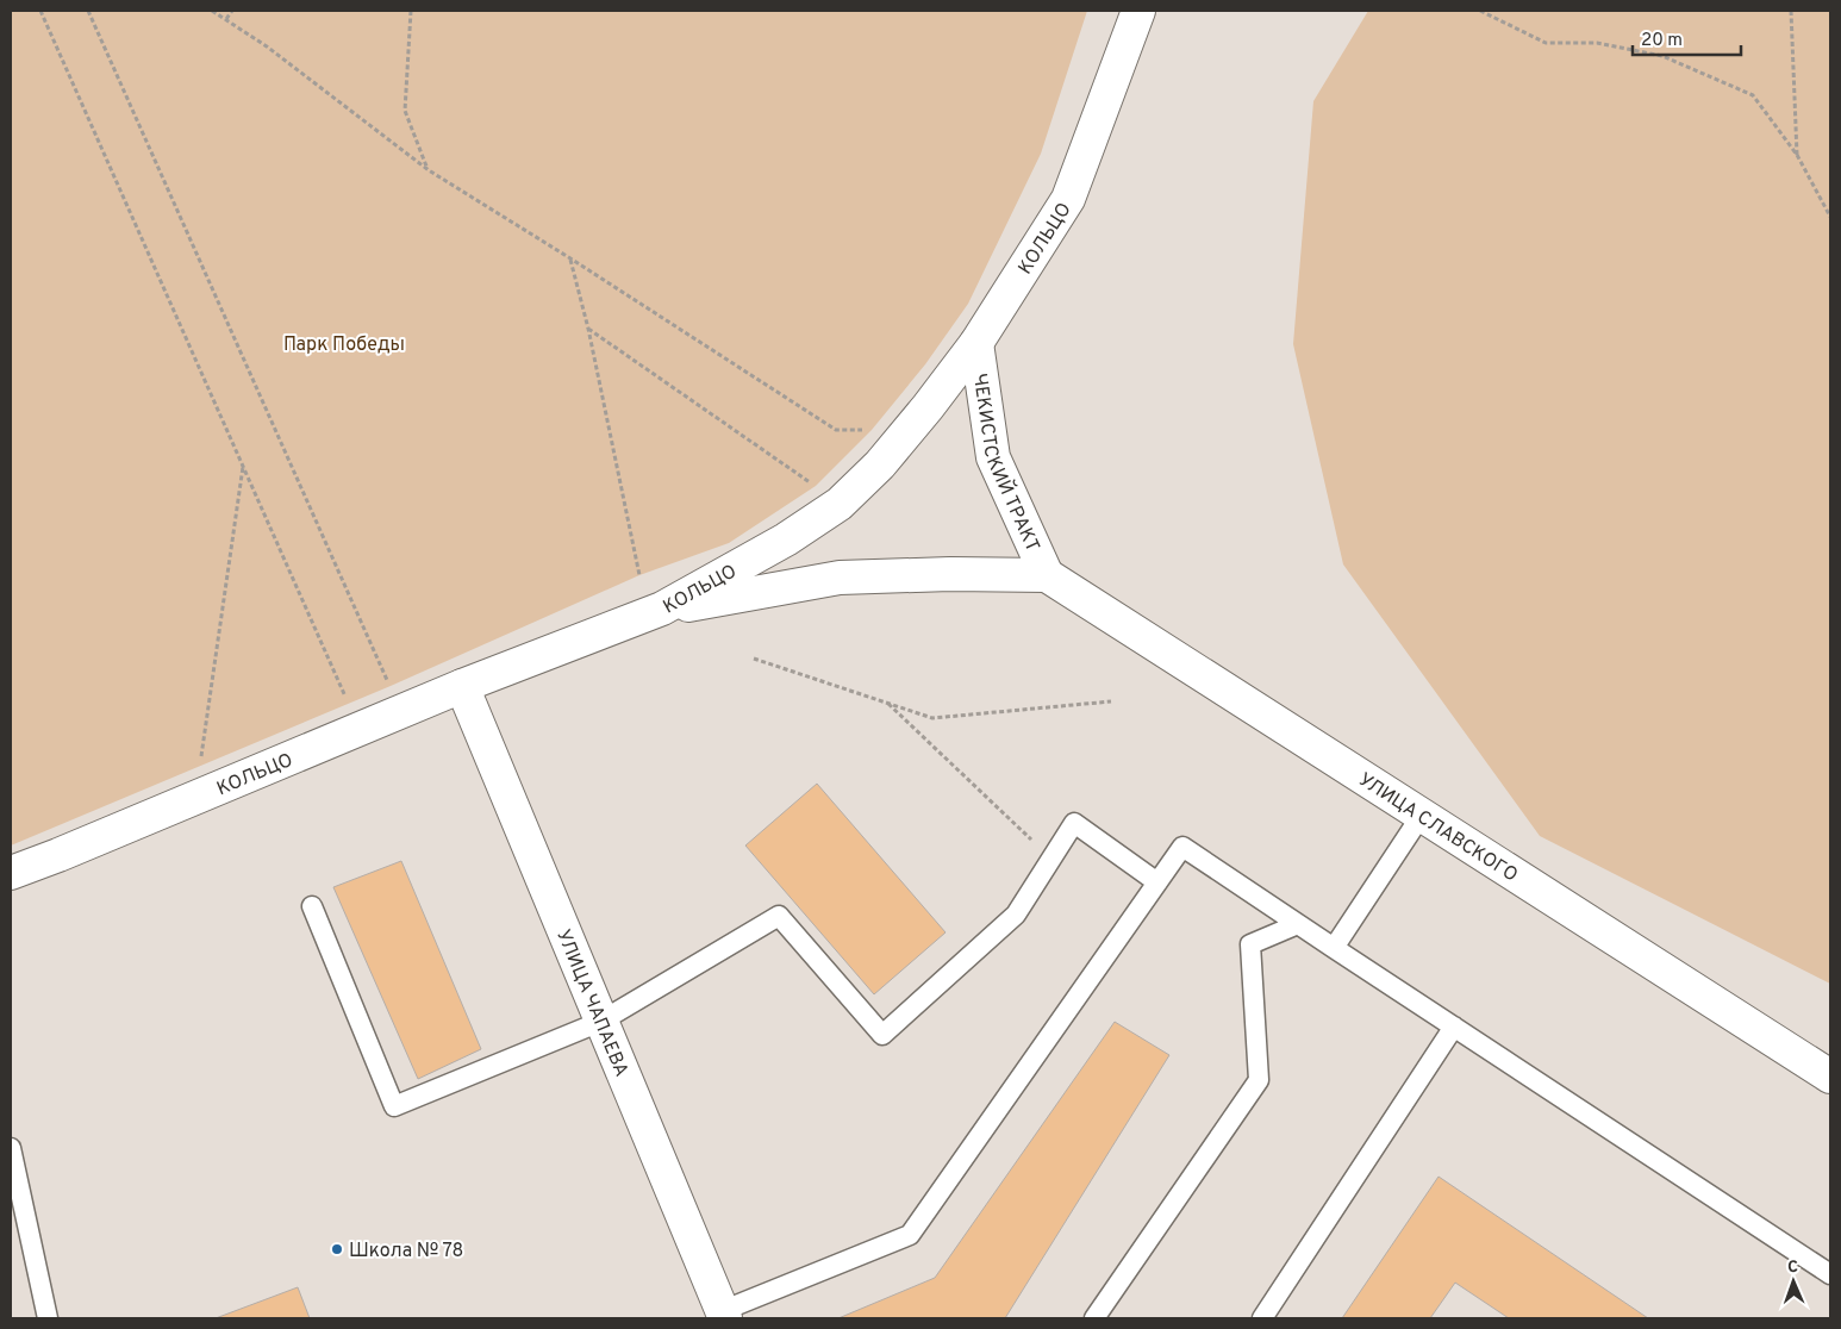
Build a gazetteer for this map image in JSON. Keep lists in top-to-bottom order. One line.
{"streets":{"main road":["КОЛЬЦО","ЧЕКИСТСКИЙ ТРАКТ","УЛИЦА СЛАВСКОГО","УЛИЦА ЧАПАЕВА"]},"crossings":[["КОЛЬЦО","ЧЕКИСТСКИЙ ТРАКТ"],["КОЛЬЦО","УЛИЦА ЧАПАЕВА"],["ЧЕКИСТСКИЙ ТРАКТ","УЛИЦА СЛАВСКОГО"]],"parks":["Парк Победы"],"places":["Школа № 78"],"scale_bar":"20 m","north":"top"}
